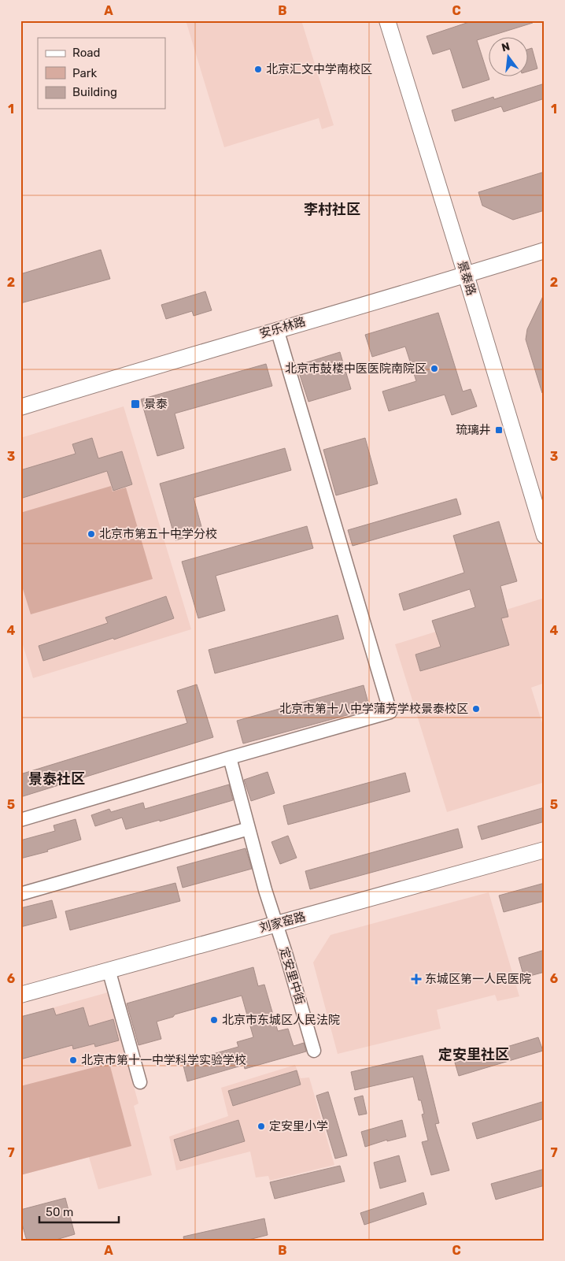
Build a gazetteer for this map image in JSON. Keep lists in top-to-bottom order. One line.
{"streets":{"street":["景泰路","安乐林路","刘家窑路","定安里中街"]},"crossings":[["景泰路","安乐林路"],["刘家窑路","定安里中街"]],"districts":["李村社区","景泰社区","定安里社区"],"places":{"other":["北京汇文中学南校区","北京市鼓楼中医医院南院区","北京市第五十中学分校","北京市第十八中学蒲芳学校景泰校区","北京市东城区人民法院","北京市第十一中学科学实验学校","定安里小学"],"transit":["景泰","琉璃井"],"health":["东城区第一人民医院"]},"legend":["Road","Park","Building"],"scale_bar":"50 m","north":"top","grid":{"columns":["A","B","C"],"rows":["1","2","3","4","5","6","7"]}}
